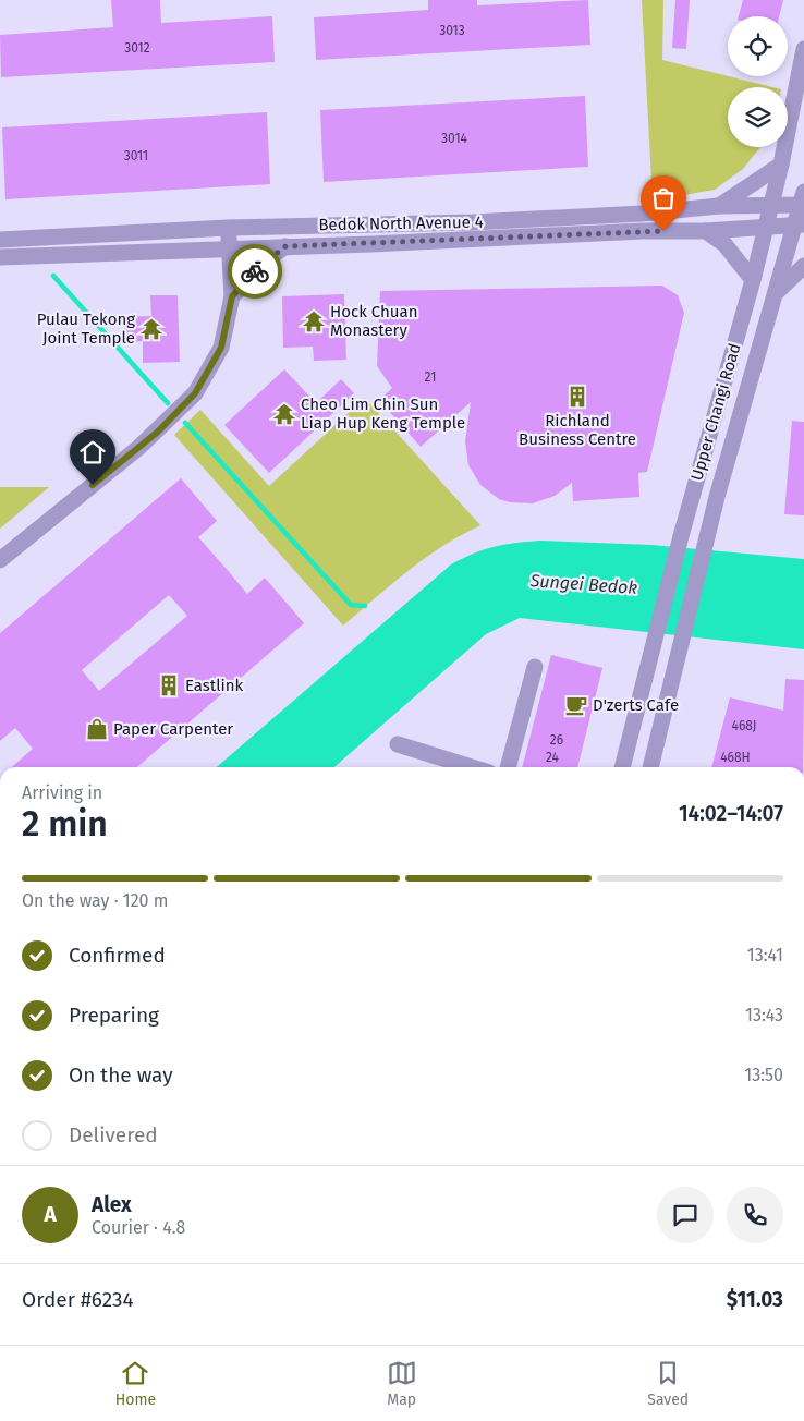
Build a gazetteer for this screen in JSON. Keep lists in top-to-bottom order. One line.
{"streets":{"street":["Bedok North Avenue 4","Upper Changi Road"]},"crossings":[["Bedok North Avenue 4","Upper Changi Road"]],"water":["Sungei Bedok"],"places":{"temple":["Hock Chuan Monastery","Pulau Tekong Joint Temple","Cheo Lim Chin Sun Liap Hup Keng Temple"],"building":["Richland Business Centre","Eastlink"],"cafe":["D'zerts Cafe"],"shop":["Paper Carpenter"]},"house_numbers":["3013","3012","3014","3011","21","468J","26","24","468H"],"page":{"heading":["2 min","Arriving in","14:02–14:07"],"panel":["Alex","Courier · 4.8","Order #6234","$11.03"],"bar":"On the way · 120 m","list":[["Confirmed","13:41"],["Preparing","13:43"],["On the way","13:50"],"Delivered"],"round":"A","tabs":["Home","Map","Saved"]}}
